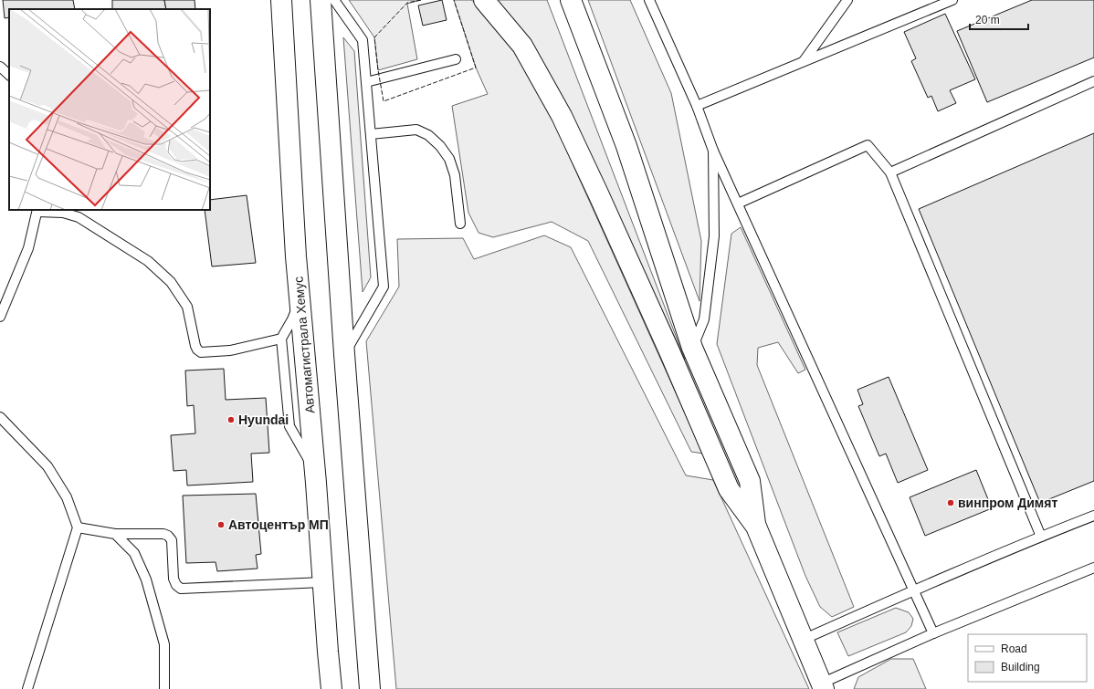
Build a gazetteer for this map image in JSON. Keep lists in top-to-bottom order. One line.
{"streets":{"main road":["Автомагистрала Хемус"]},"places":["Hyundai","винпром Димят","Автоцентър МП"],"legend":["Road","Building"],"scale_bar":"20 m"}
